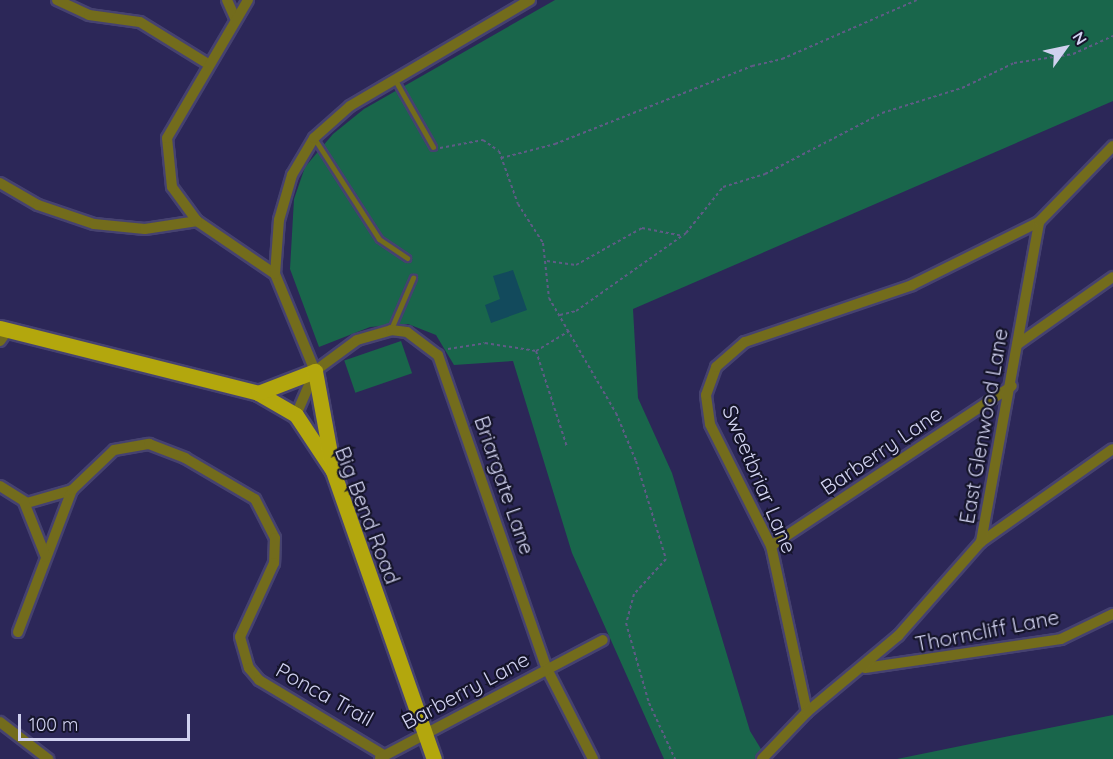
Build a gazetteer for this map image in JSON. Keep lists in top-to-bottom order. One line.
{"streets":{"main road":["Big Bend Road"],"street":["East Glenwood Lane","Barberry Lane","Sweetbriar Lane","Briargate Lane","Thorncliff Lane","Ponca Trail"]},"crossings":[["East Glenwood Lane","Barberry Lane"],["East Glenwood Lane","Sweetbriar Lane"],["East Glenwood Lane","Thorncliff Lane"],["Barberry Lane","Sweetbriar Lane"],["Barberry Lane","Briargate Lane"],["Barberry Lane","Big Bend Road"],["Barberry Lane","Ponca Trail"]],"scale_bar":"100 m","north":"top right"}
